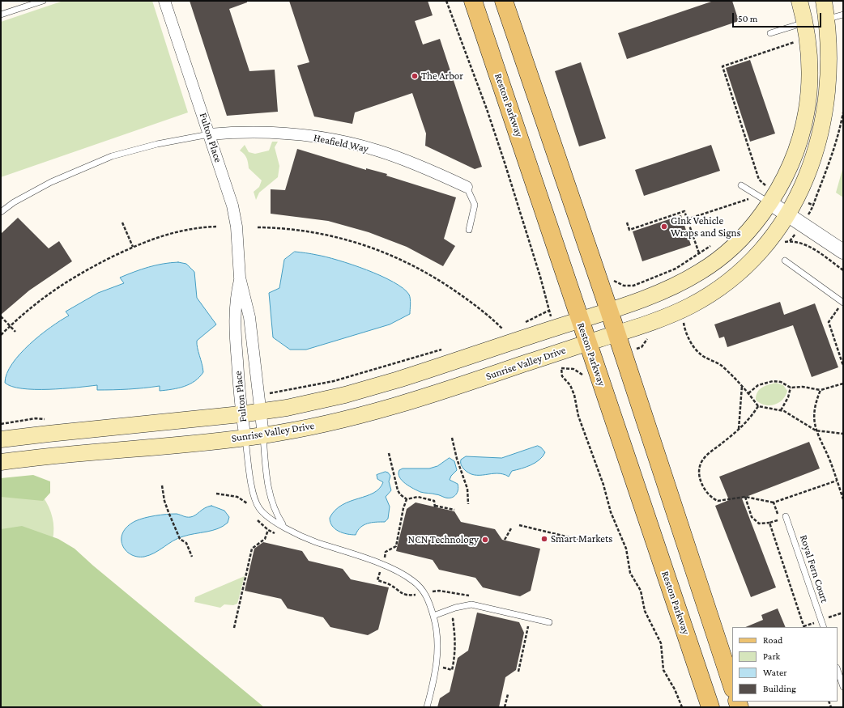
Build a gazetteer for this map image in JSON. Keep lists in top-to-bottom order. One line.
{"streets":{"main road":["Reston Parkway","Sunrise Valley Drive"],"street":["Fulton Place","Heafield Way"],"lane":["Royal Fern Court"]},"crossings":[["Reston Parkway","Sunrise Valley Drive"],["Fulton Place","Heafield Way"],["Fulton Place","Sunrise Valley Drive"]],"places":["The Arbor","GInk Vehicle Wraps and Signs","Smart Markets","NCN Technology"],"legend":["Road","Park","Water","Building"],"scale_bar":"50 m"}
